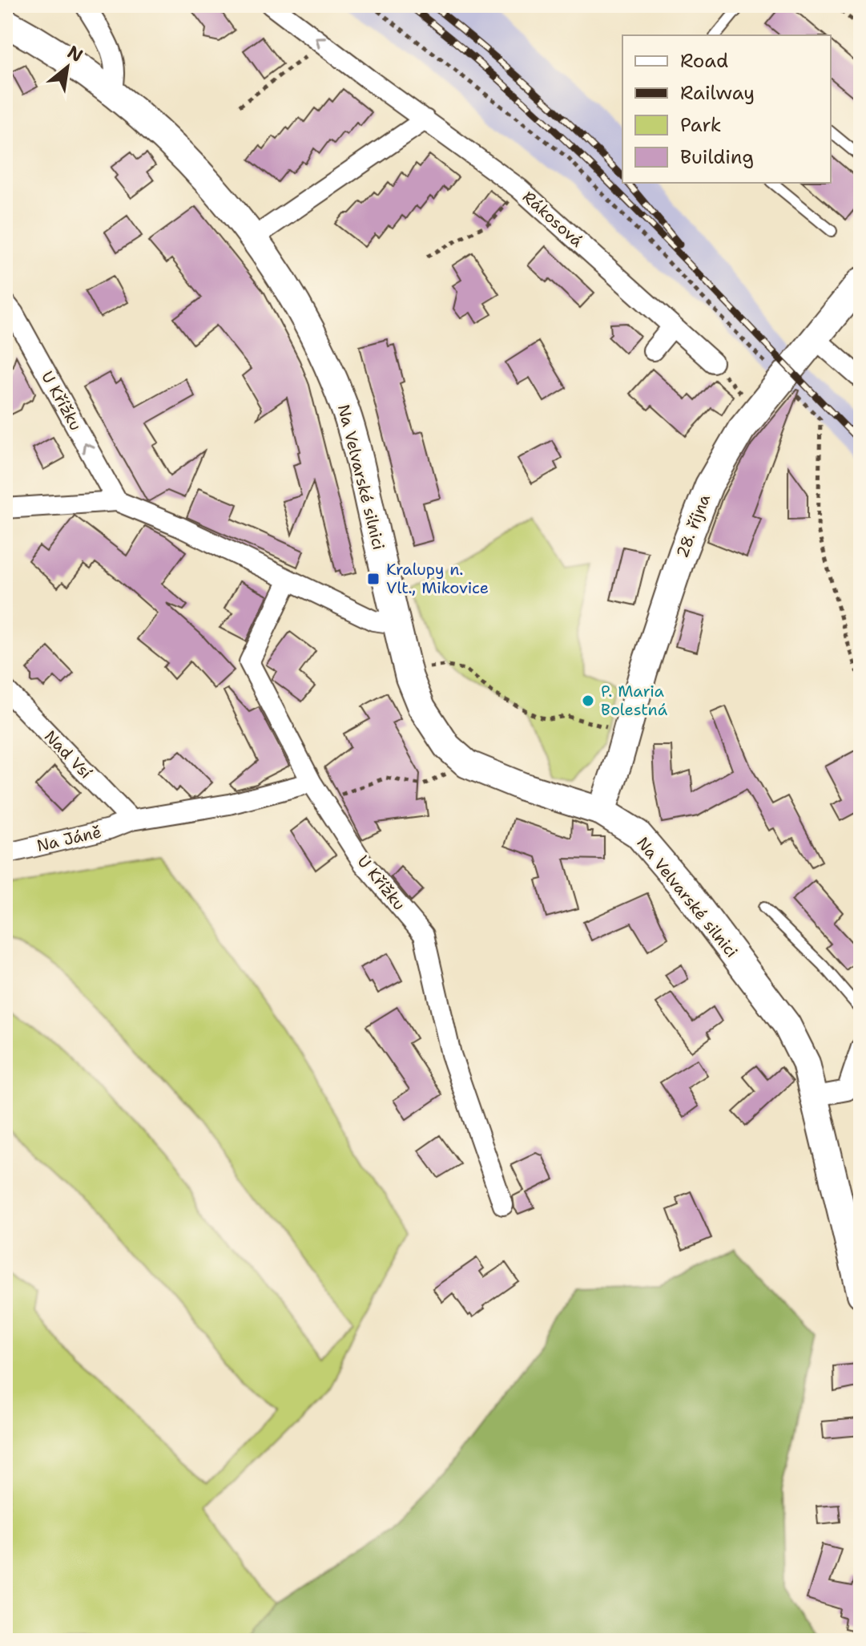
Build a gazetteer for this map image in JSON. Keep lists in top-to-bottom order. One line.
{"streets":{"main road":["Na Velvarské silnici","28. října"],"street":["Rákosová","U Křížku","Nad Vsí","Na Jáně"]},"crossings":[["U Křížku","Na Jáně"],["Na Velvarské silnici","28. října"],["Nad Vsí","Na Jáně"]],"places":{"transit":["Kralupy n. Vlt., Mikovice"],"other":["P. Maria Bolestná"]},"legend":["Road","Railway","Park","Building"],"north":"top right"}
